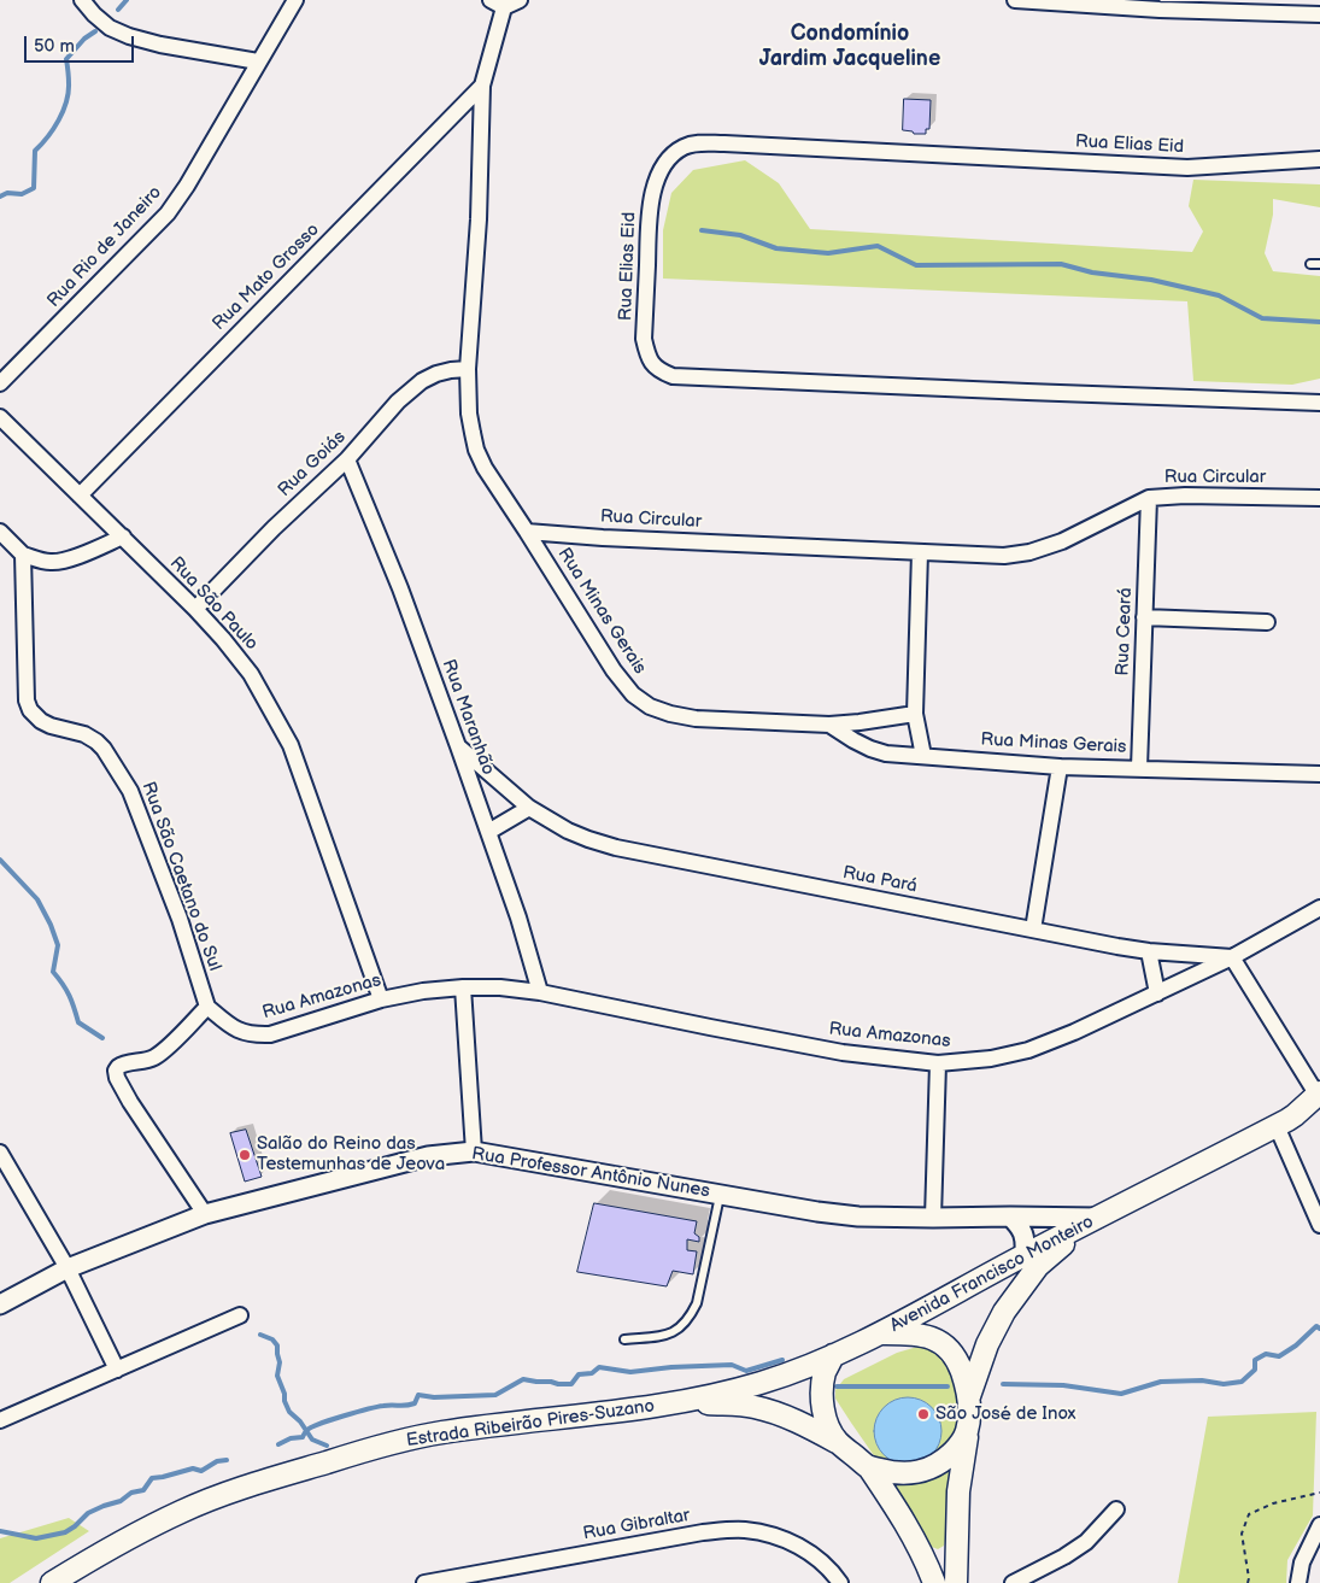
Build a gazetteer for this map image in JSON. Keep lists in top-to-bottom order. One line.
{"streets":{"main road":["Avenida Francisco Monteiro","Estrada Ribeirão Pires-Suzano"],"street":["Rua Elias Eid","Rua Rio de Janeiro","Rua Mato Grosso","Rua Goiás","Rua Circular","Rua São Paulo","Rua Minas Gerais","Rua Ceará","Rua Maranhão","Rua São Caetano do Sul","Rua Pará","Rua Amazonas","Rua Professor Antônio Nunes","Rua Gibraltar"]},"crossings":[["Rua Mato Grosso","Rua São Paulo"],["Rua Goiás","Rua São Paulo"],["Rua Goiás","Rua Maranhão"],["Rua Circular","Rua Minas Gerais"],["Rua Circular","Rua Ceará"],["Rua São Paulo","Rua Amazonas"],["Rua Minas Gerais","Rua Ceará"],["Rua Maranhão","Rua Pará"],["Rua Maranhão","Rua Amazonas"],["Rua São Caetano do Sul","Rua Amazonas"],["Rua Pará","Rua Amazonas"],["Rua Professor Antônio Nunes","Avenida Francisco Monteiro"],["Avenida Francisco Monteiro","Estrada Ribeirão Pires-Suzano"]],"districts":["Condomínio Jardim Jacqueline"],"places":["Salão do Reino das Testemunhas de Jeova","São José de Inox"],"scale_bar":"50 m"}
